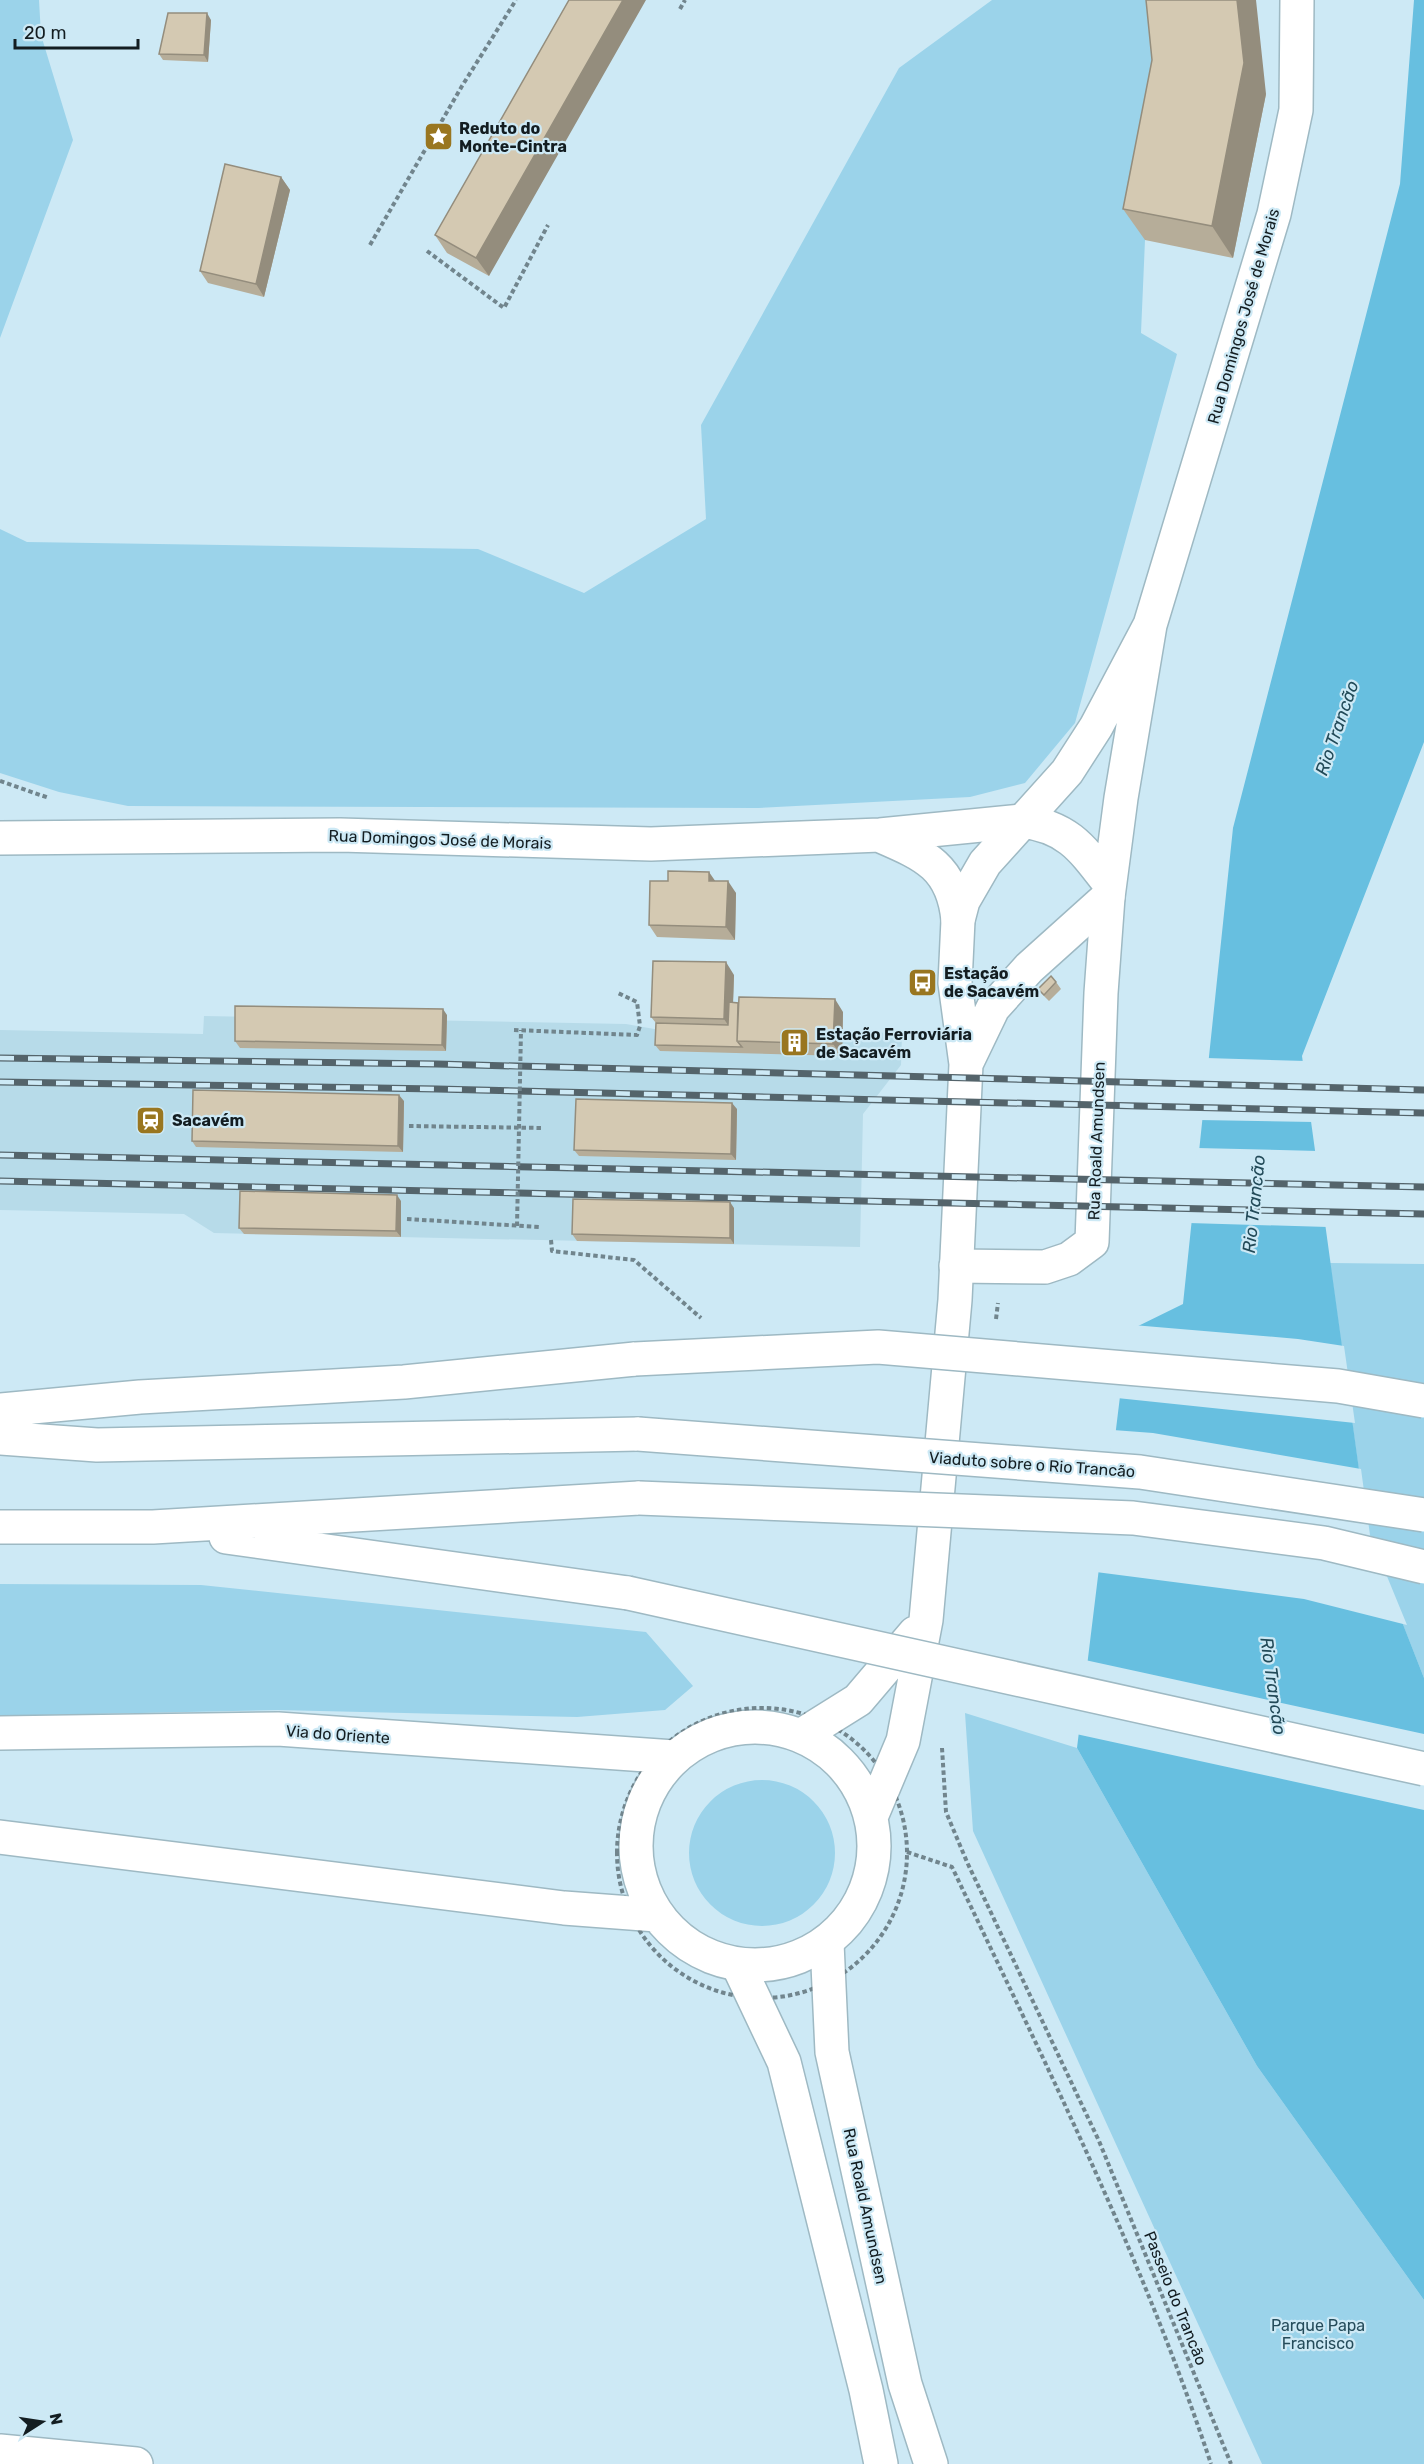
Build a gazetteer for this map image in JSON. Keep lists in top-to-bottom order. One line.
{"streets":{"main road":["Rua Domingos José de Morais","Rua Roald Amundsen","Viaduto sobre o Rio Trancão","Via do Oriente"],"path":["Passeio do Trancão"]},"crossings":[["Rua Domingos José de Morais","Rua Roald Amundsen"]],"water":["Rio Trancão"],"parks":["Parque Papa Francisco"],"places":{"place":["Reduto do Monte-Cintra"],"bus stop":["Estação de Sacavém"],"building":["Estação Ferroviária de Sacavém"],"station":["Sacavém"]},"scale_bar":"20 m","north":"right"}
